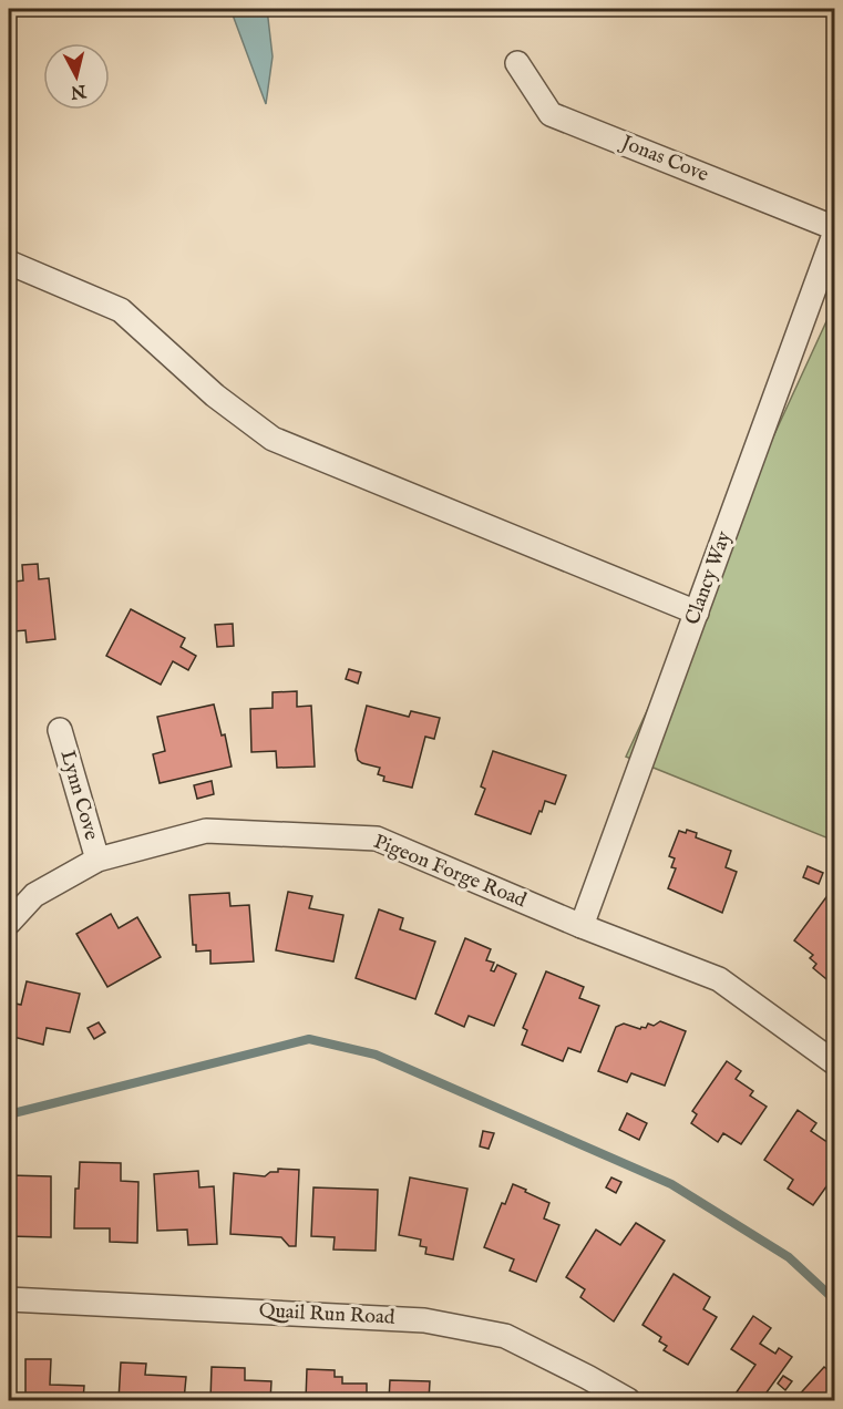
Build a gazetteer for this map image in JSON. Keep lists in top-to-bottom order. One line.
{"streets":{"street":["Jonas Cove","Clancy Way","Lynn Cove","Pigeon Forge Road","Quail Run Road"]},"crossings":[["Jonas Cove","Clancy Way"],["Clancy Way","Pigeon Forge Road"],["Lynn Cove","Pigeon Forge Road"]],"north":"bottom"}
